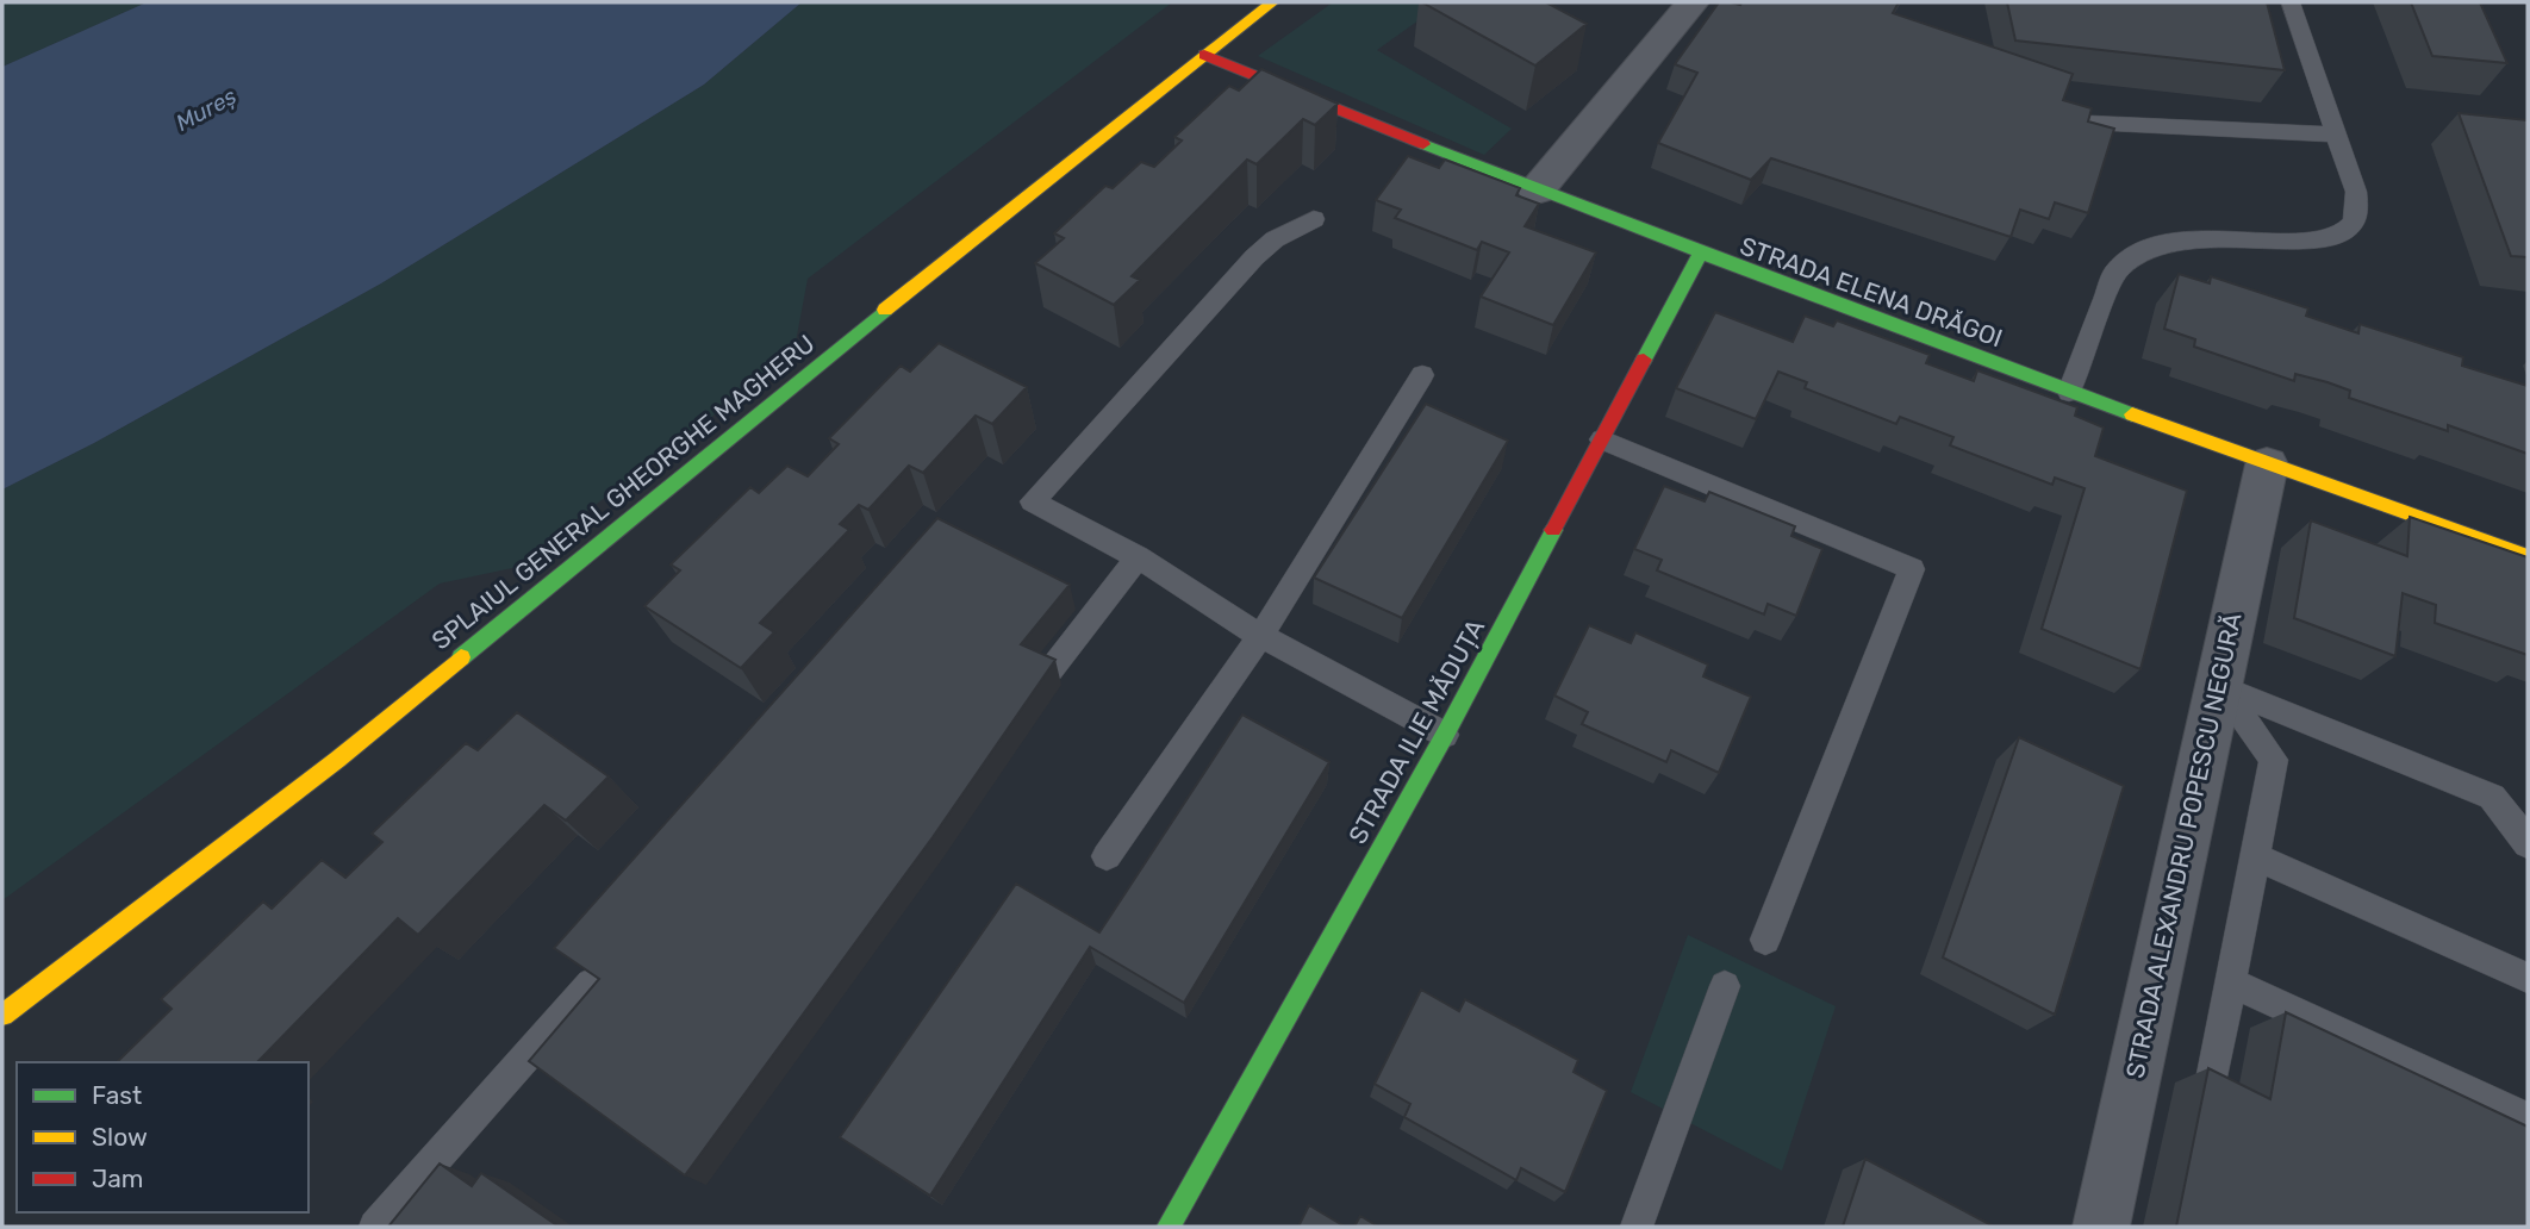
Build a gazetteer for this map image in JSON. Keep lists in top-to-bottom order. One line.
{"streets":{"street":["STRADA ELENA DRĂGOI","SPLAIUL GENERAL GHEORGHE MAGHERU","STRADA ILIE MĂDUȚA","STRADA ALEXANDRU POPESCU NEGURĂ"]},"crossings":[["STRADA ELENA DRĂGOI","SPLAIUL GENERAL GHEORGHE MAGHERU"],["STRADA ELENA DRĂGOI","STRADA ILIE MĂDUȚA"],["STRADA ELENA DRĂGOI","STRADA ALEXANDRU POPESCU NEGURĂ"]],"water":["Mureș"],"legend":["Fast","Slow","Jam"]}
